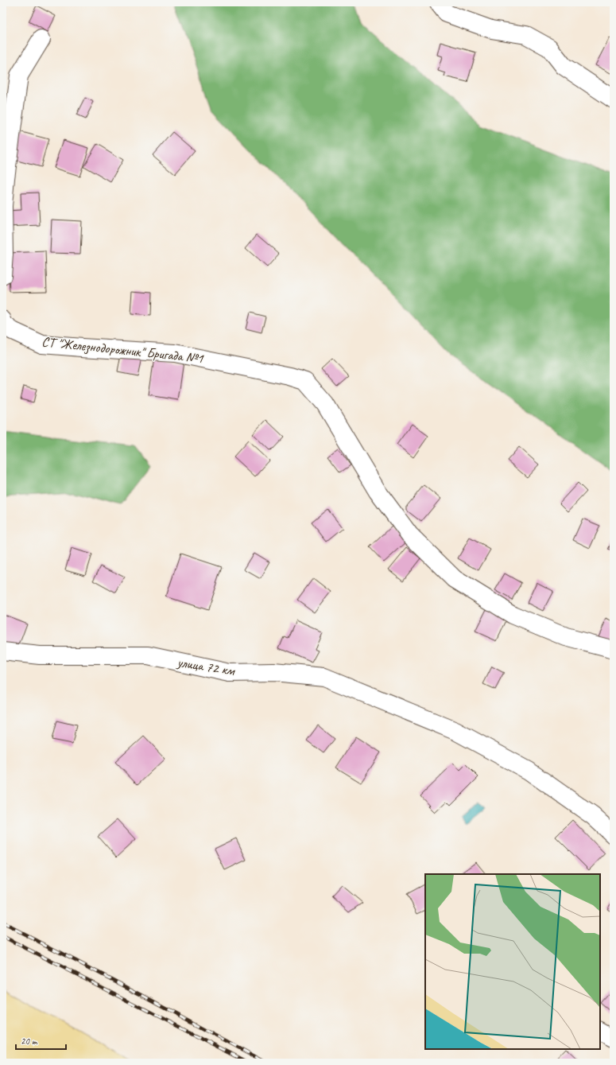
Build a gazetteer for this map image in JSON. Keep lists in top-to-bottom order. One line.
{"streets":{"street":["СТ \"Железнодорожник\" Бригада №1","улица 72 км"]},"scale_bar":"20 m"}
